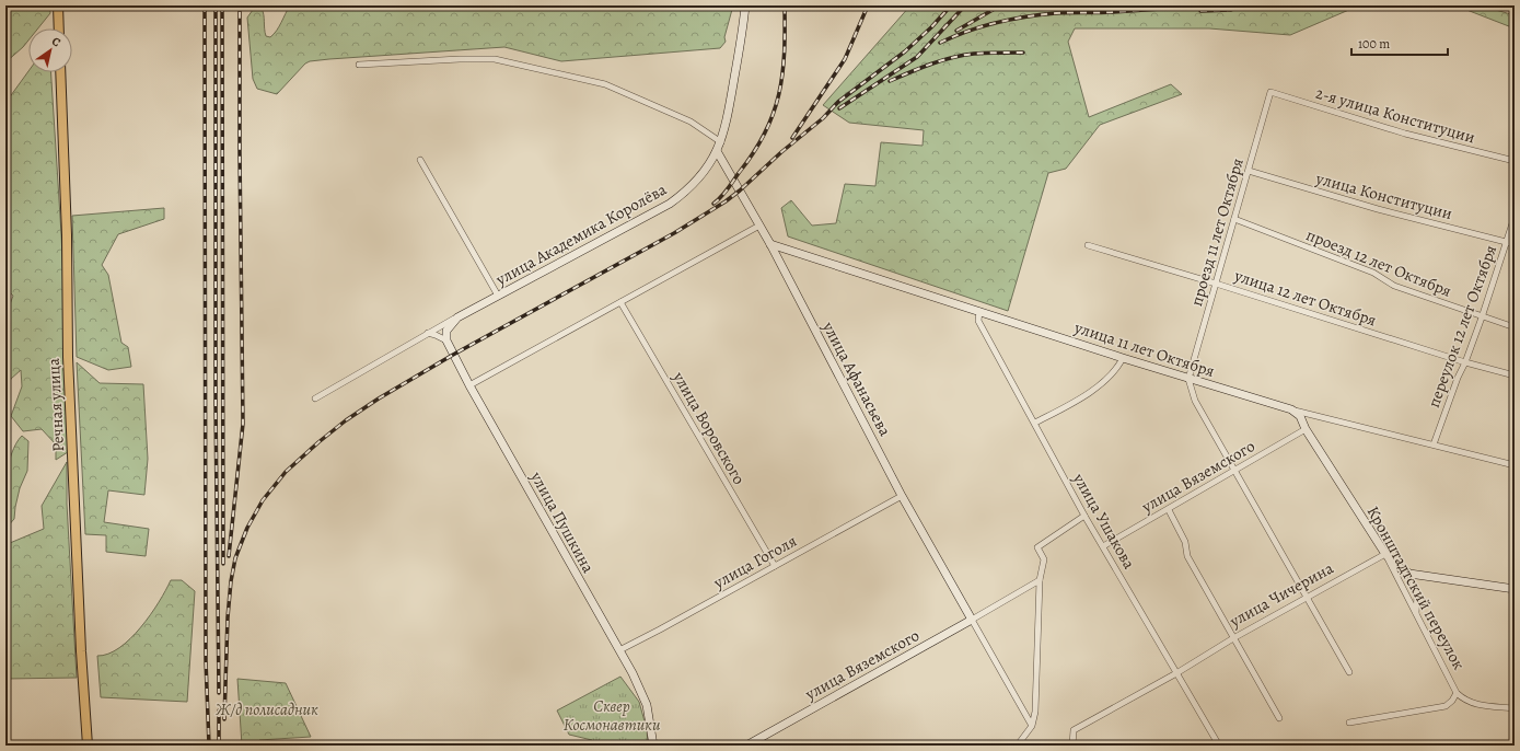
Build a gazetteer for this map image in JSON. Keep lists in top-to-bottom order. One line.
{"streets":{"main road":["Речная улица"],"street":["2-я улица Конституции","улица Конституции","проезд 11 лет Октября","улица Академика Королёва","проезд 12 лет Октября","улица 12 лет Октября","переулок 12 лет Октября","улица 11 лет Октября","улица Афанасьева","улица Воровского","улица Вяземского","улица Ушакова","улица Пушкина","улица Гоголя","Кронштадтский переулок","улица Чичерина"]},"crossings":[["2-я улица Конституции","проезд 11 лет Октября"],["улица Конституции","проезд 11 лет Октября"],["улица Конституции","переулок 12 лет Октября"],["проезд 11 лет Октября","проезд 12 лет Октября"],["проезд 11 лет Октября","улица 12 лет Октября"],["проезд 11 лет Октября","улица 11 лет Октября"],["улица Академика Королёва","улица Афанасьева"],["проезд 12 лет Октября","переулок 12 лет Октября"],["улица 12 лет Октября","переулок 12 лет Октября"],["переулок 12 лет Октября","улица 11 лет Октября"],["улица 11 лет Октября","улица Афанасьева"],["улица 11 лет Октября","улица Ушакова"],["улица 11 лет Октября","Кронштадтский переулок"],["улица Афанасьева","улица Вяземского"],["улица Афанасьева","улица Гоголя"],["улица Воровского","улица Гоголя"],["улица Вяземского","улица Ушакова"],["улица Вяземского","Кронштадтский переулок"],["улица Ушакова","улица Чичерина"],["улица Пушкина","улица Гоголя"],["Кронштадтский переулок","улица Чичерина"]],"parks":["Сквер Космонавтики","Ж/д полисадник"],"scale_bar":"100 m","north":"top right"}
